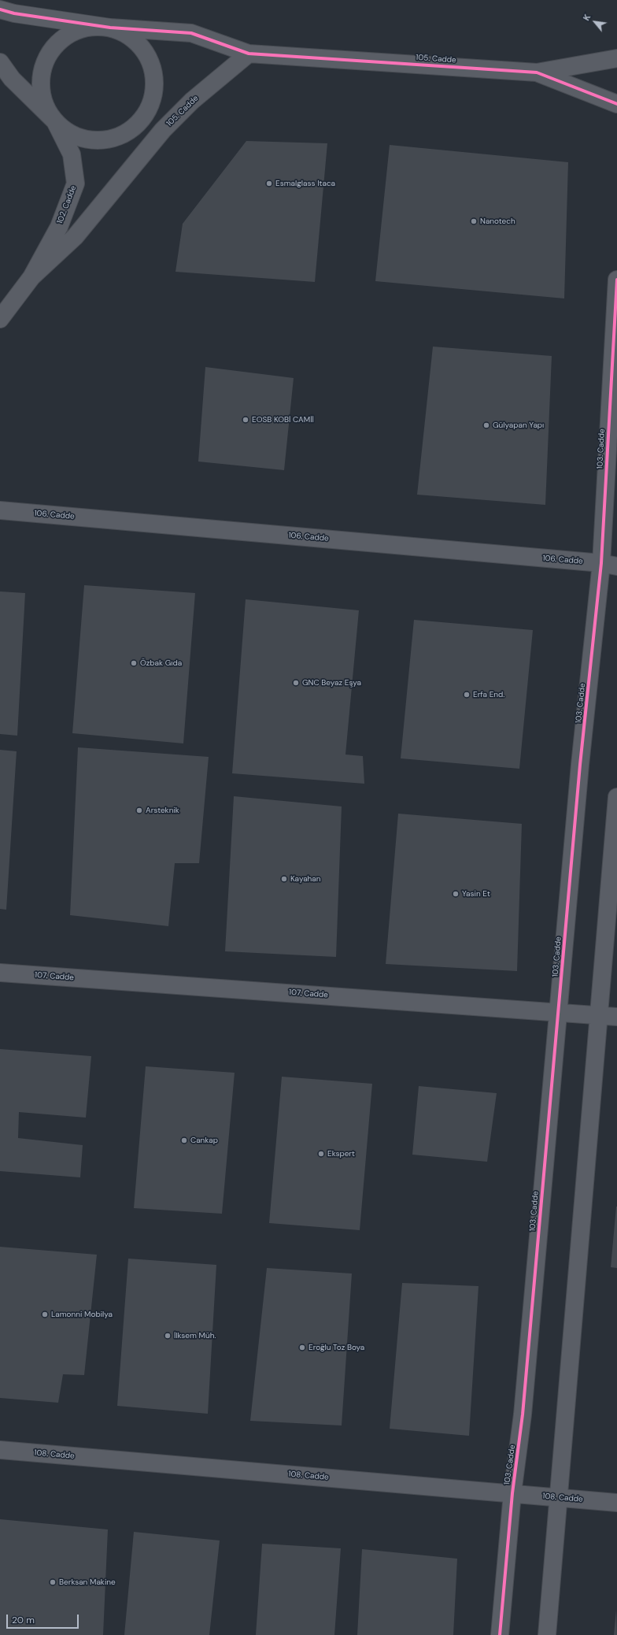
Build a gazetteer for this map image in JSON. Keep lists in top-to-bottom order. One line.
{"streets":{"street":["105. Cadde","102. Cadde","103. Cadde","106. Cadde","107. Cadde","108. Cadde"]},"crossings":[["105. Cadde","102. Cadde"],["103. Cadde","106. Cadde"],["103. Cadde","107. Cadde"],["103. Cadde","108. Cadde"]],"places":["Esmalglass Itaca","Nanotech","EOSB KOBİ CAMİİ","Gülyapan Yapı","Özbak Gıda","GNC Beyaz Eşya","Erfa End.","Arsteknik","Kayahan","Yasin Et","Cankap","Ekspert","Lamonni Mobilya","İlksem Müh.","Eroğlu Toz Boya","Berksan Makine"],"scale_bar":"20 m","north":"top left"}
